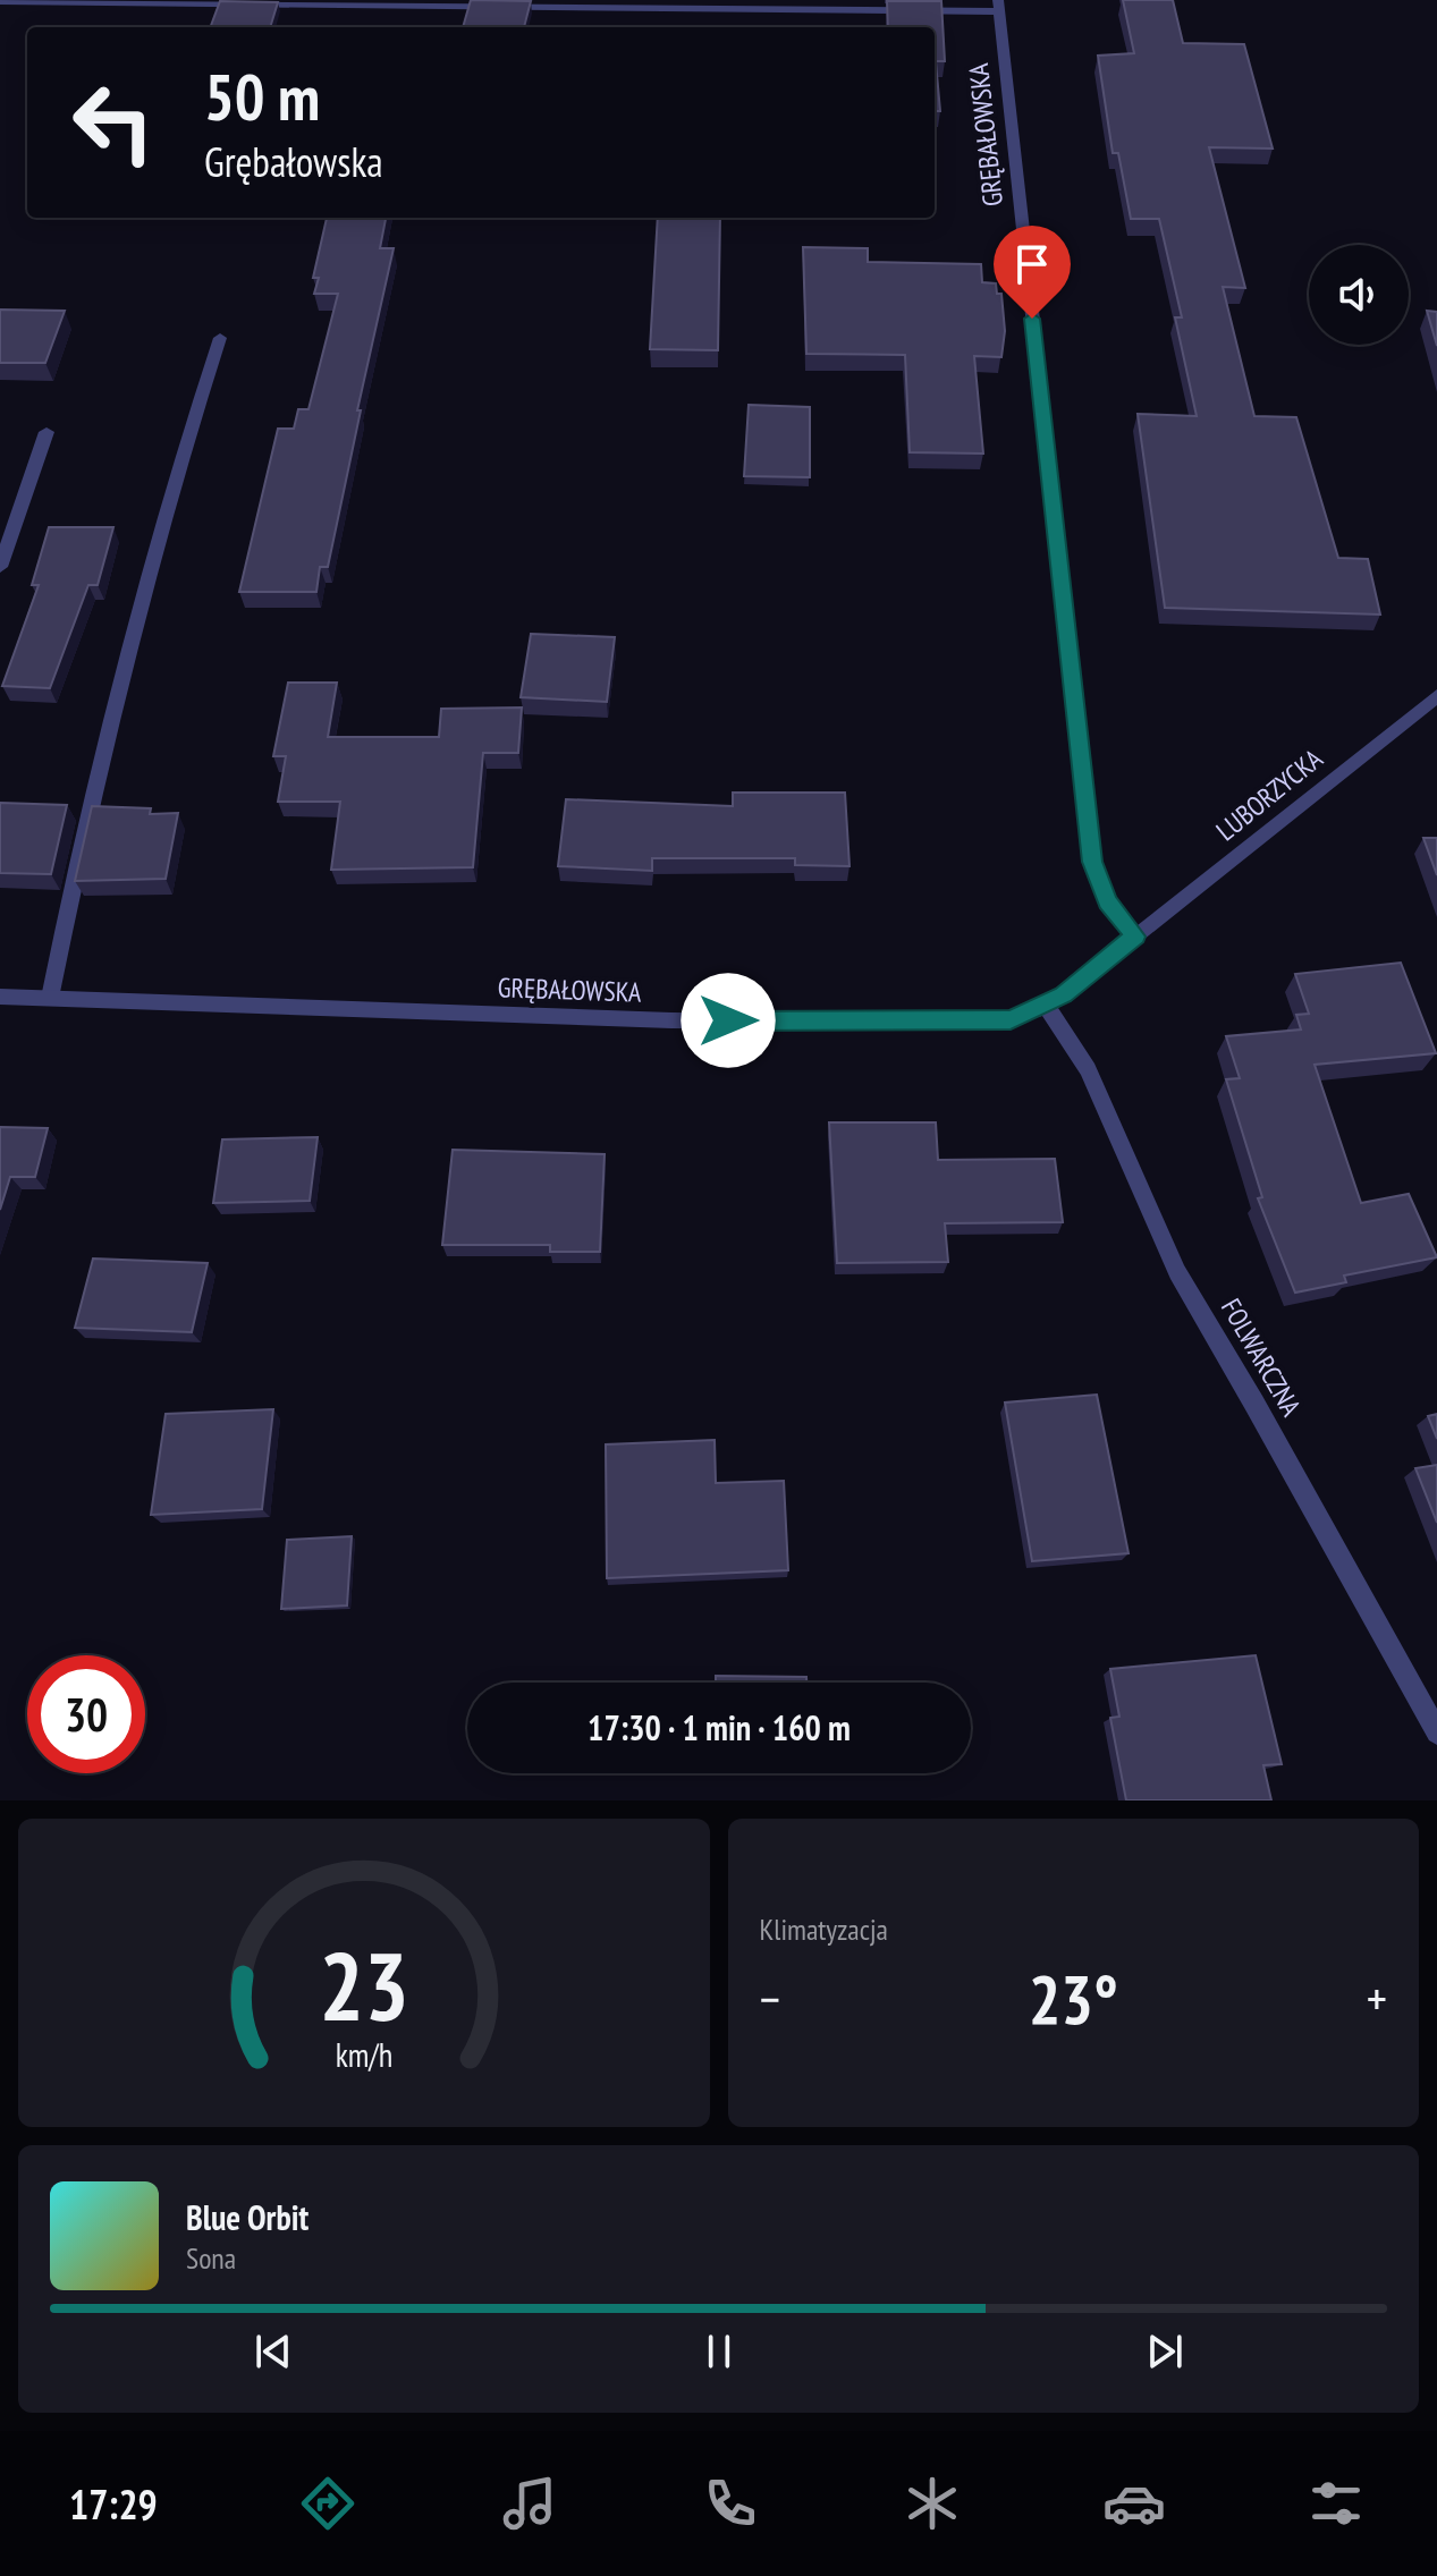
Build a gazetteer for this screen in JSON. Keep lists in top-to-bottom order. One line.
{"streets":{"street":["GRĘBAŁOWSKA","LUBORZYCKA","FOLWARCZNA"]},"crossings":[["GRĘBAŁOWSKA","LUBORZYCKA"],["GRĘBAŁOWSKA","FOLWARCZNA"]],"page":{"turn":["50 m","Grębałowska"],"limit":"30","trip":"17:30 · 1 min · 160 m","tile":"Klimatyzacja","heat":["−","23°","+"],"song":["Blue Orbit","Sona"],"tabs":"17:29","gauge":["23","km/h"]}}
